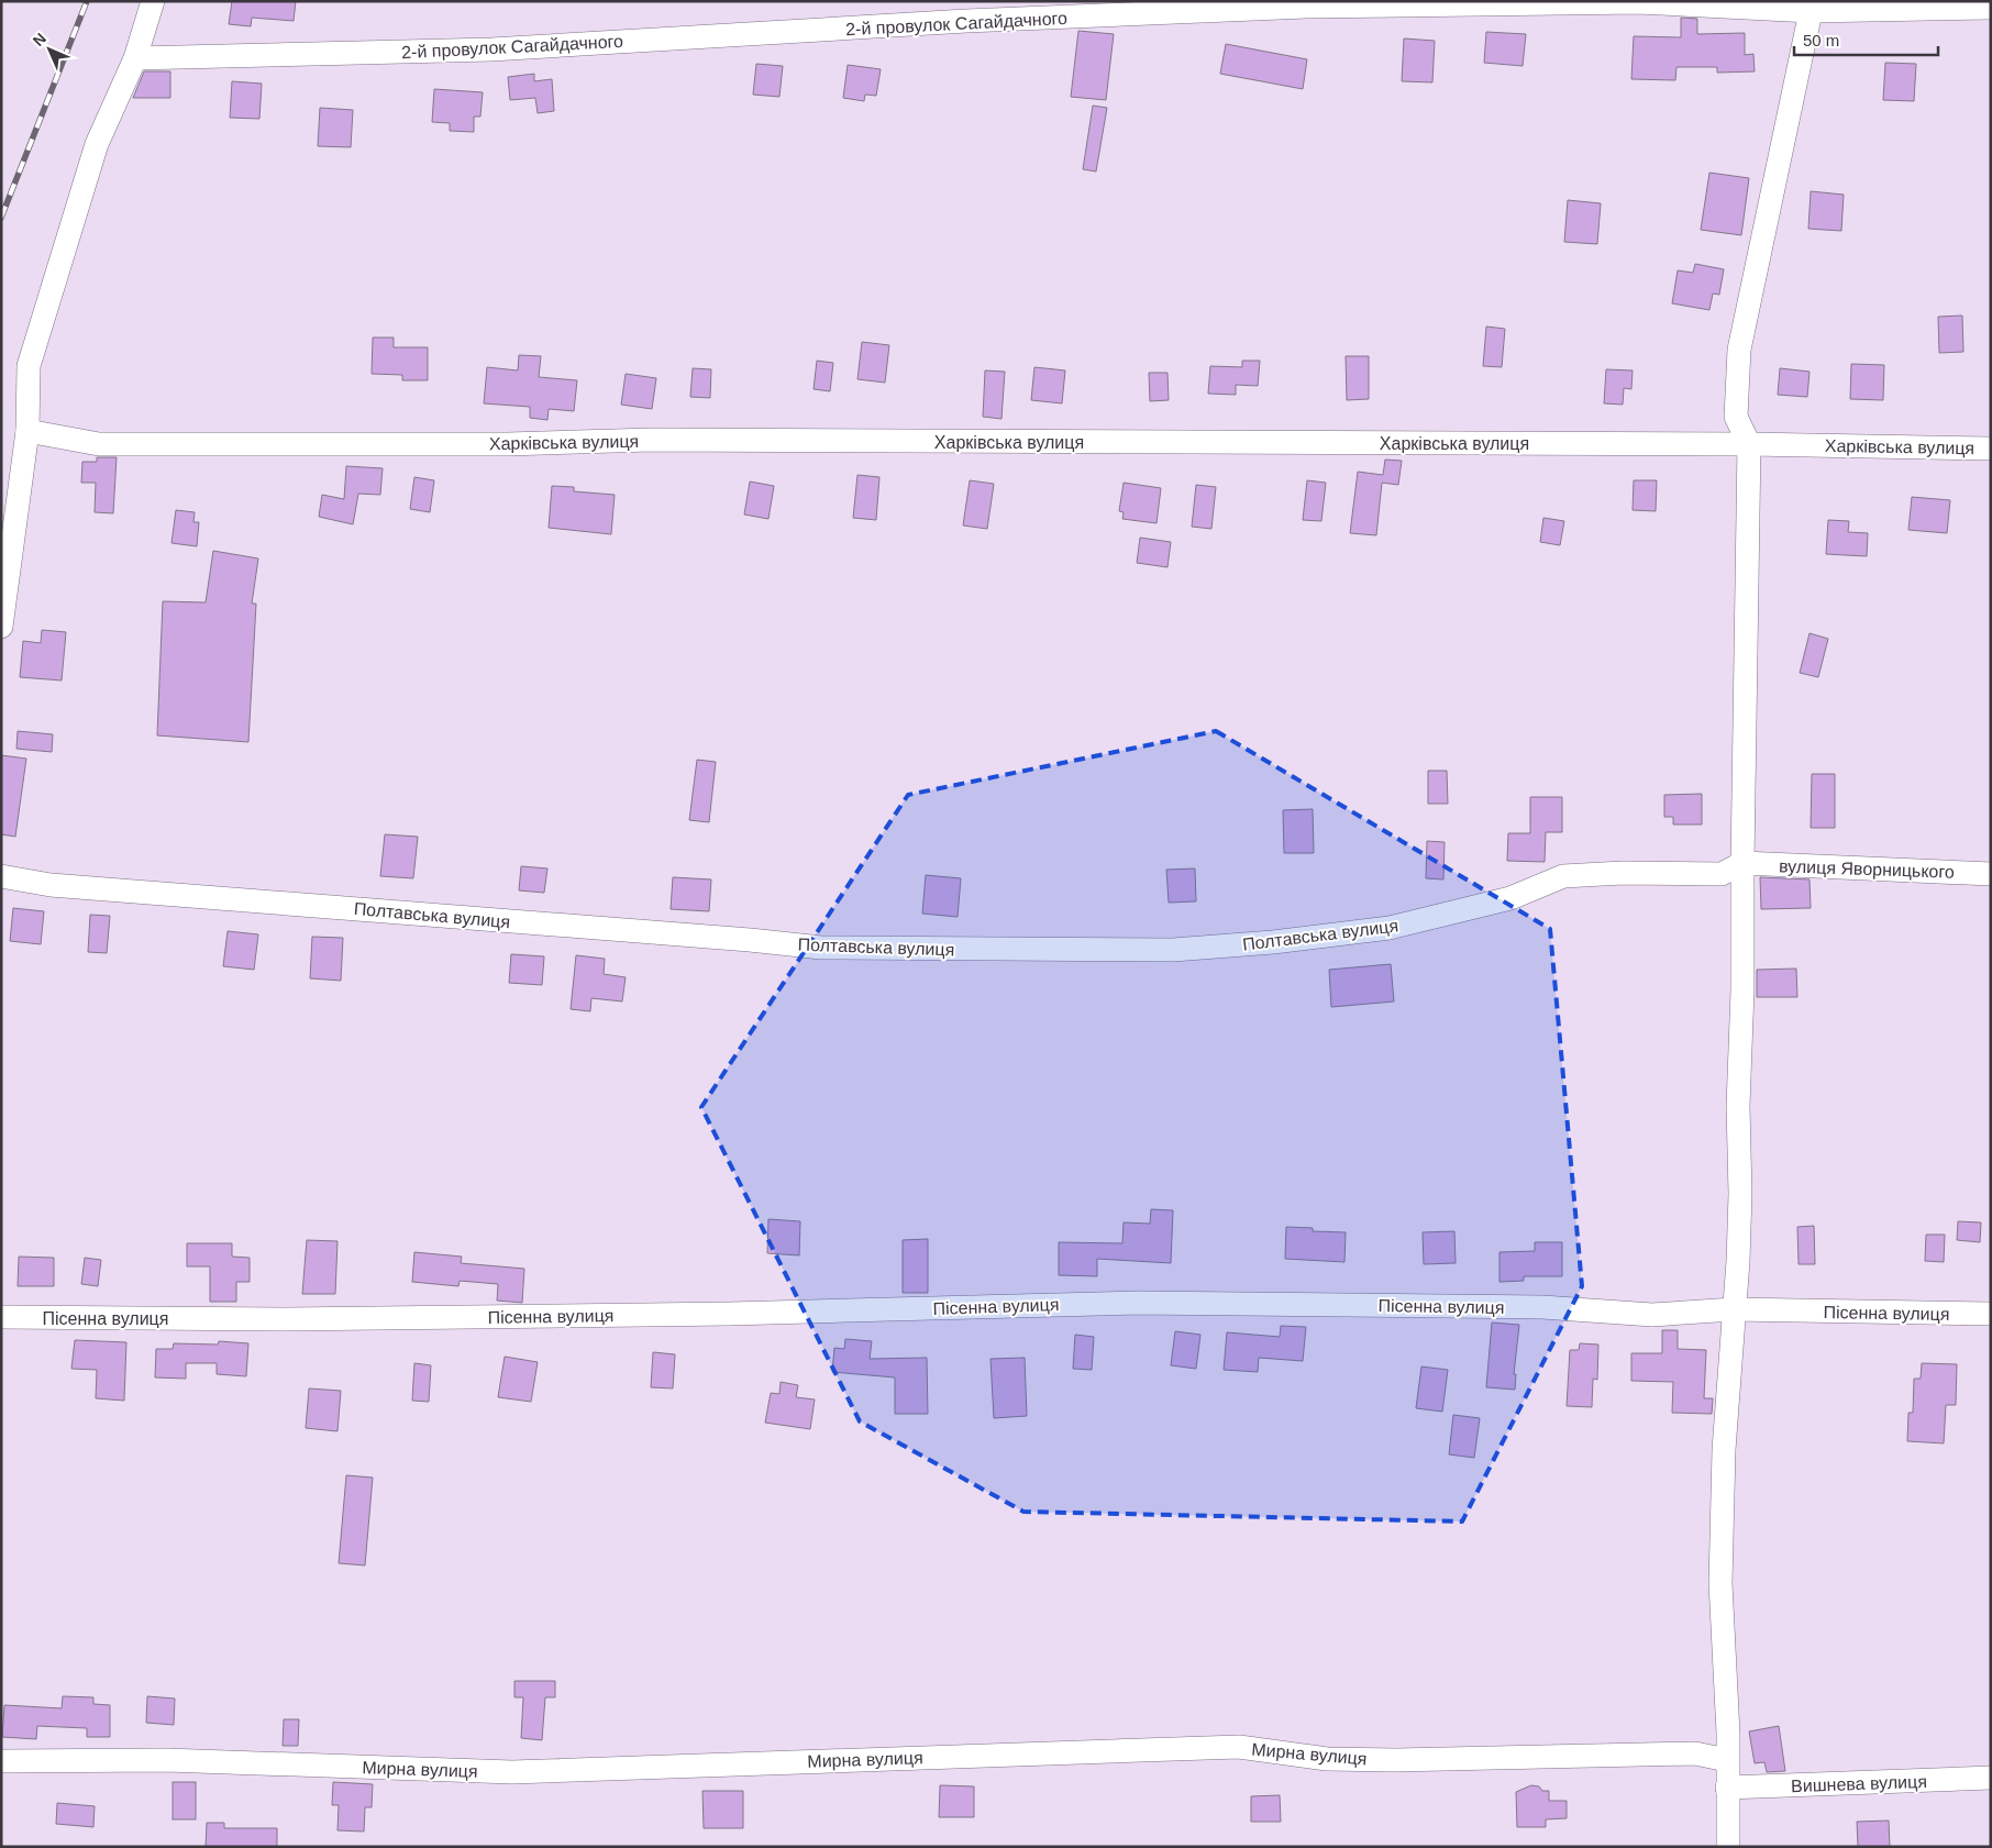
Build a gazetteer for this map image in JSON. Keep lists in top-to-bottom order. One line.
{"streets":{"street":["2-й провулок Сагайдачного","Харківська вулиця","вулиця Яворницького","Полтавська вулиця","Пісенна вулиця","Мирна вулиця","Вишнева вулиця"]},"crossings":[["вулиця Яворницького","Полтавська вулиця"]],"scale_bar":"50 m","north":"top left"}
